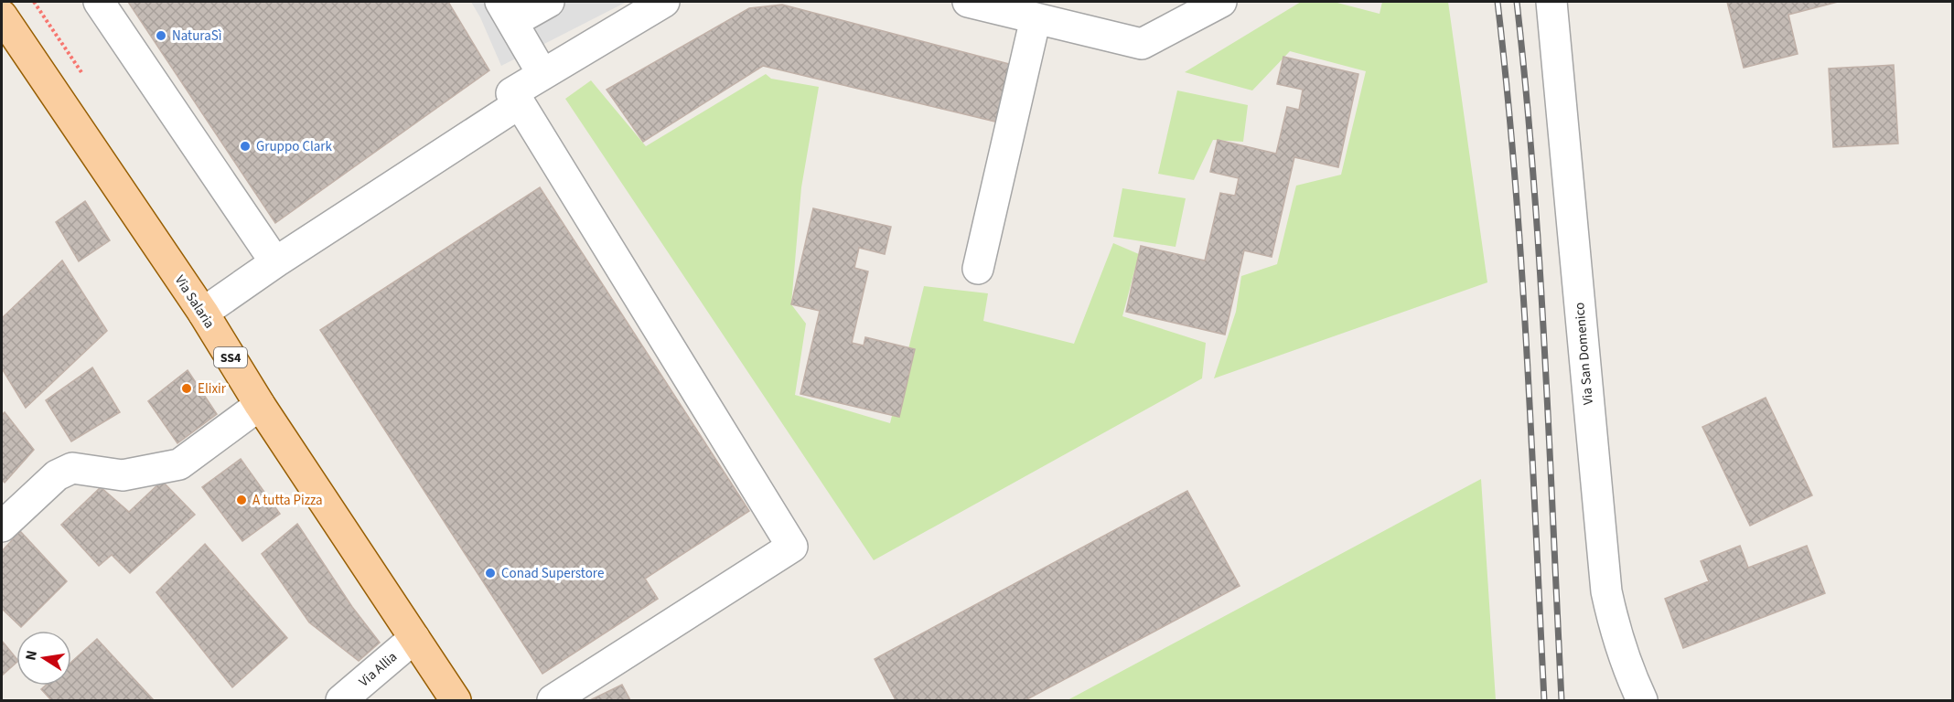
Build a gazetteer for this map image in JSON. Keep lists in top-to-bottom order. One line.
{"streets":{"main road":["Via Salaria","SS4"],"street":["Via San Domenico","Via Allia"]},"crossings":[["Via Salaria","Via Allia"]],"places":["NaturaSì","Gruppo Clark","Elixir","A tutta Pizza","Conad Superstore"],"north":"left"}
